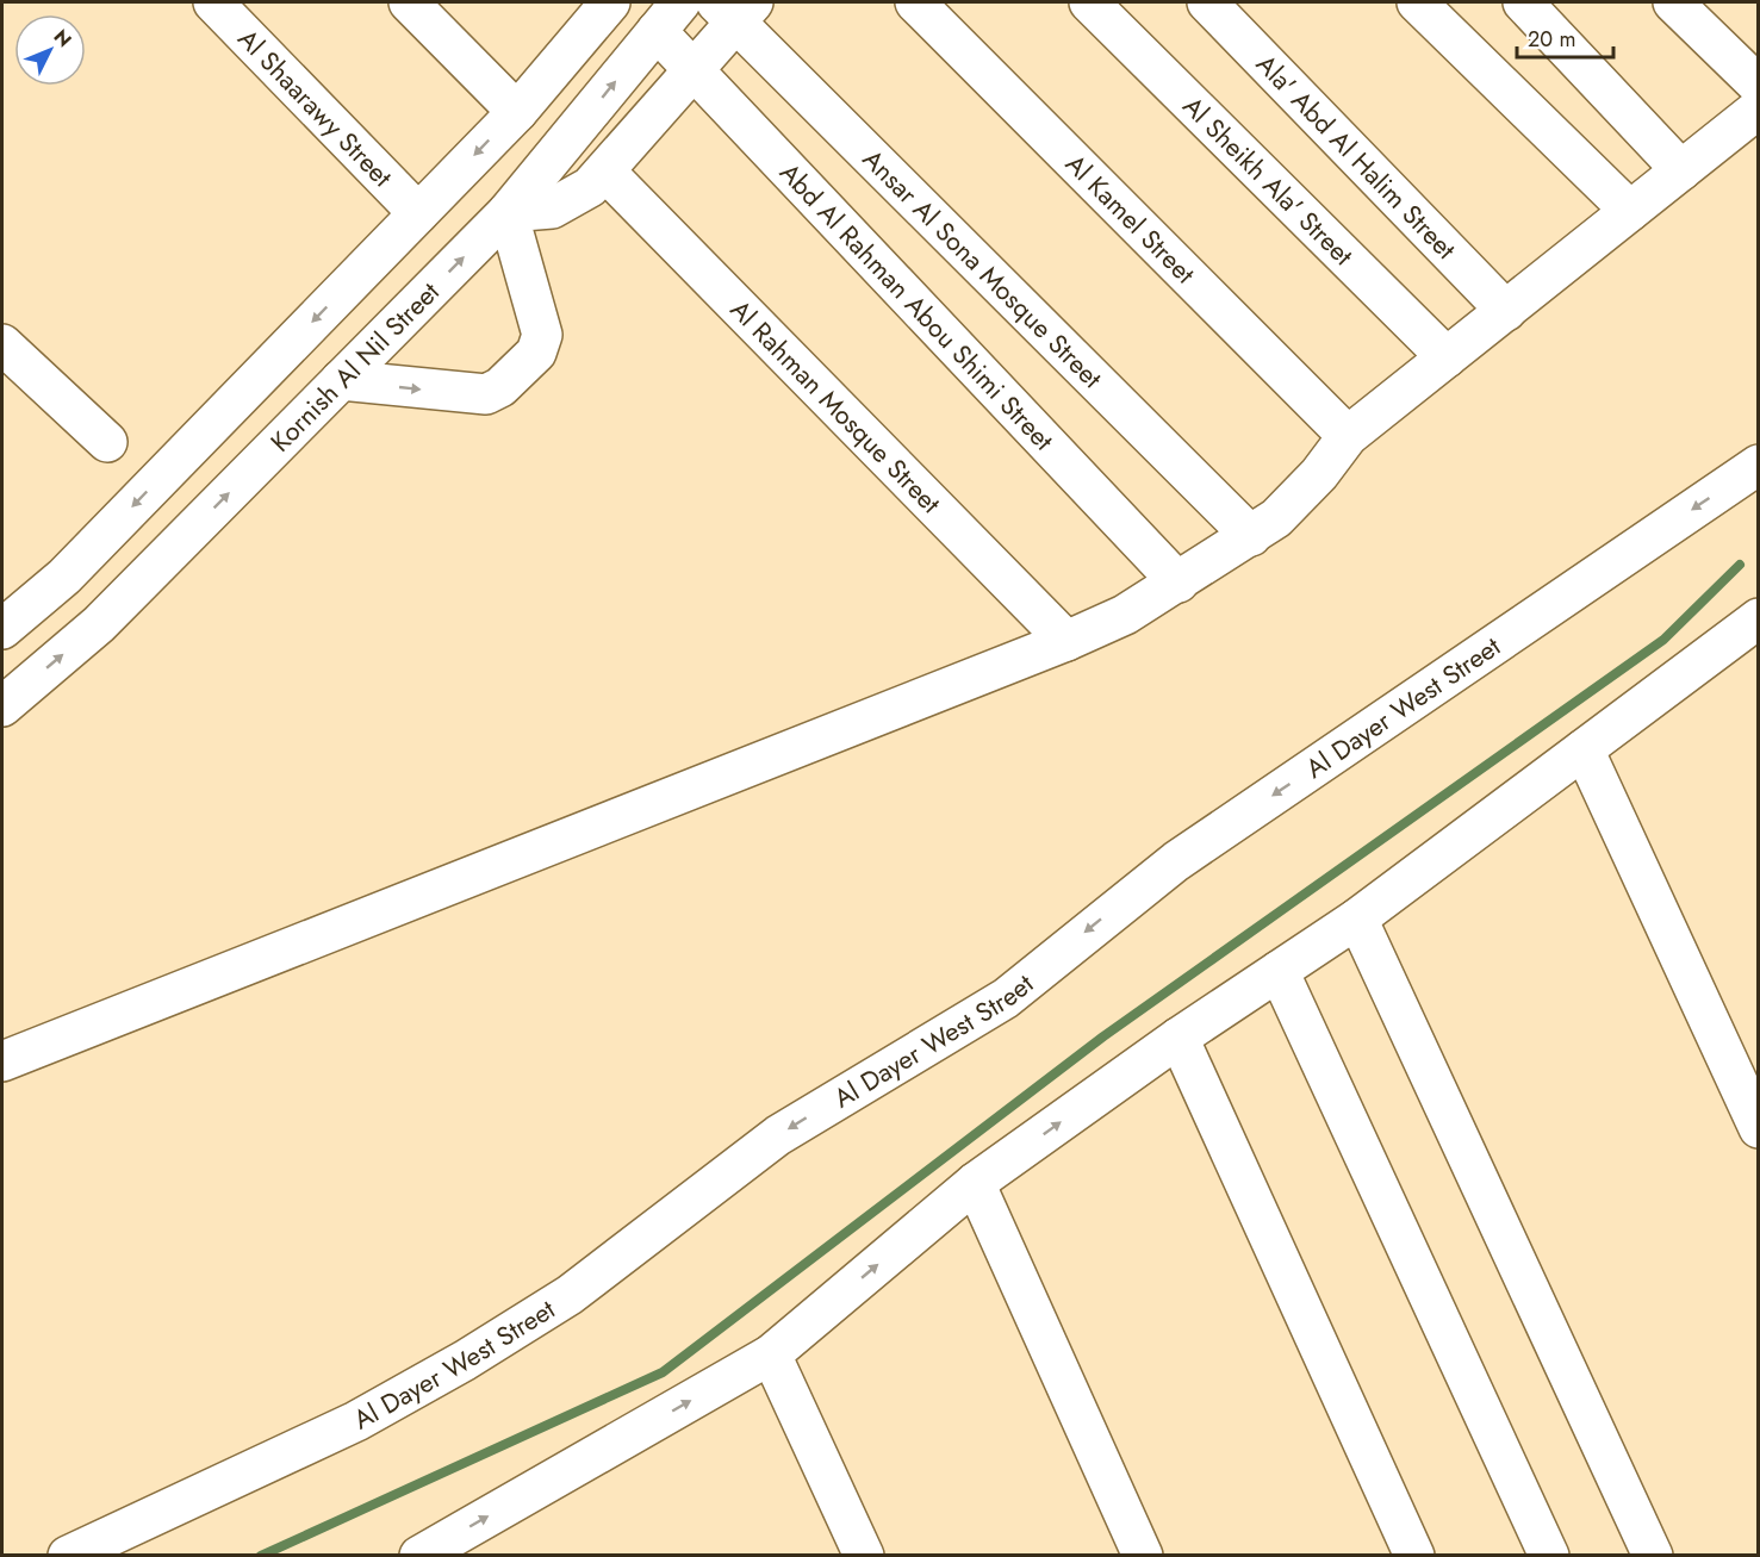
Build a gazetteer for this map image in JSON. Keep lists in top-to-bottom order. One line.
{"streets":{"main road":["Al Shaarawy Street","Ala' Abd Al Halim Street","Al Sheikh Ala' Street","Al Kamel Street","Ansar Al Sona Mosque Street","Abd Al Rahman Abou Shimi Street","Kornish Al Nil Street","Al Rahman Mosque Street","Al Dayer West Street"]},"crossings":[["Abd Al Rahman Abou Shimi Street","Kornish Al Nil Street"]],"scale_bar":"20 m","north":"top right"}
